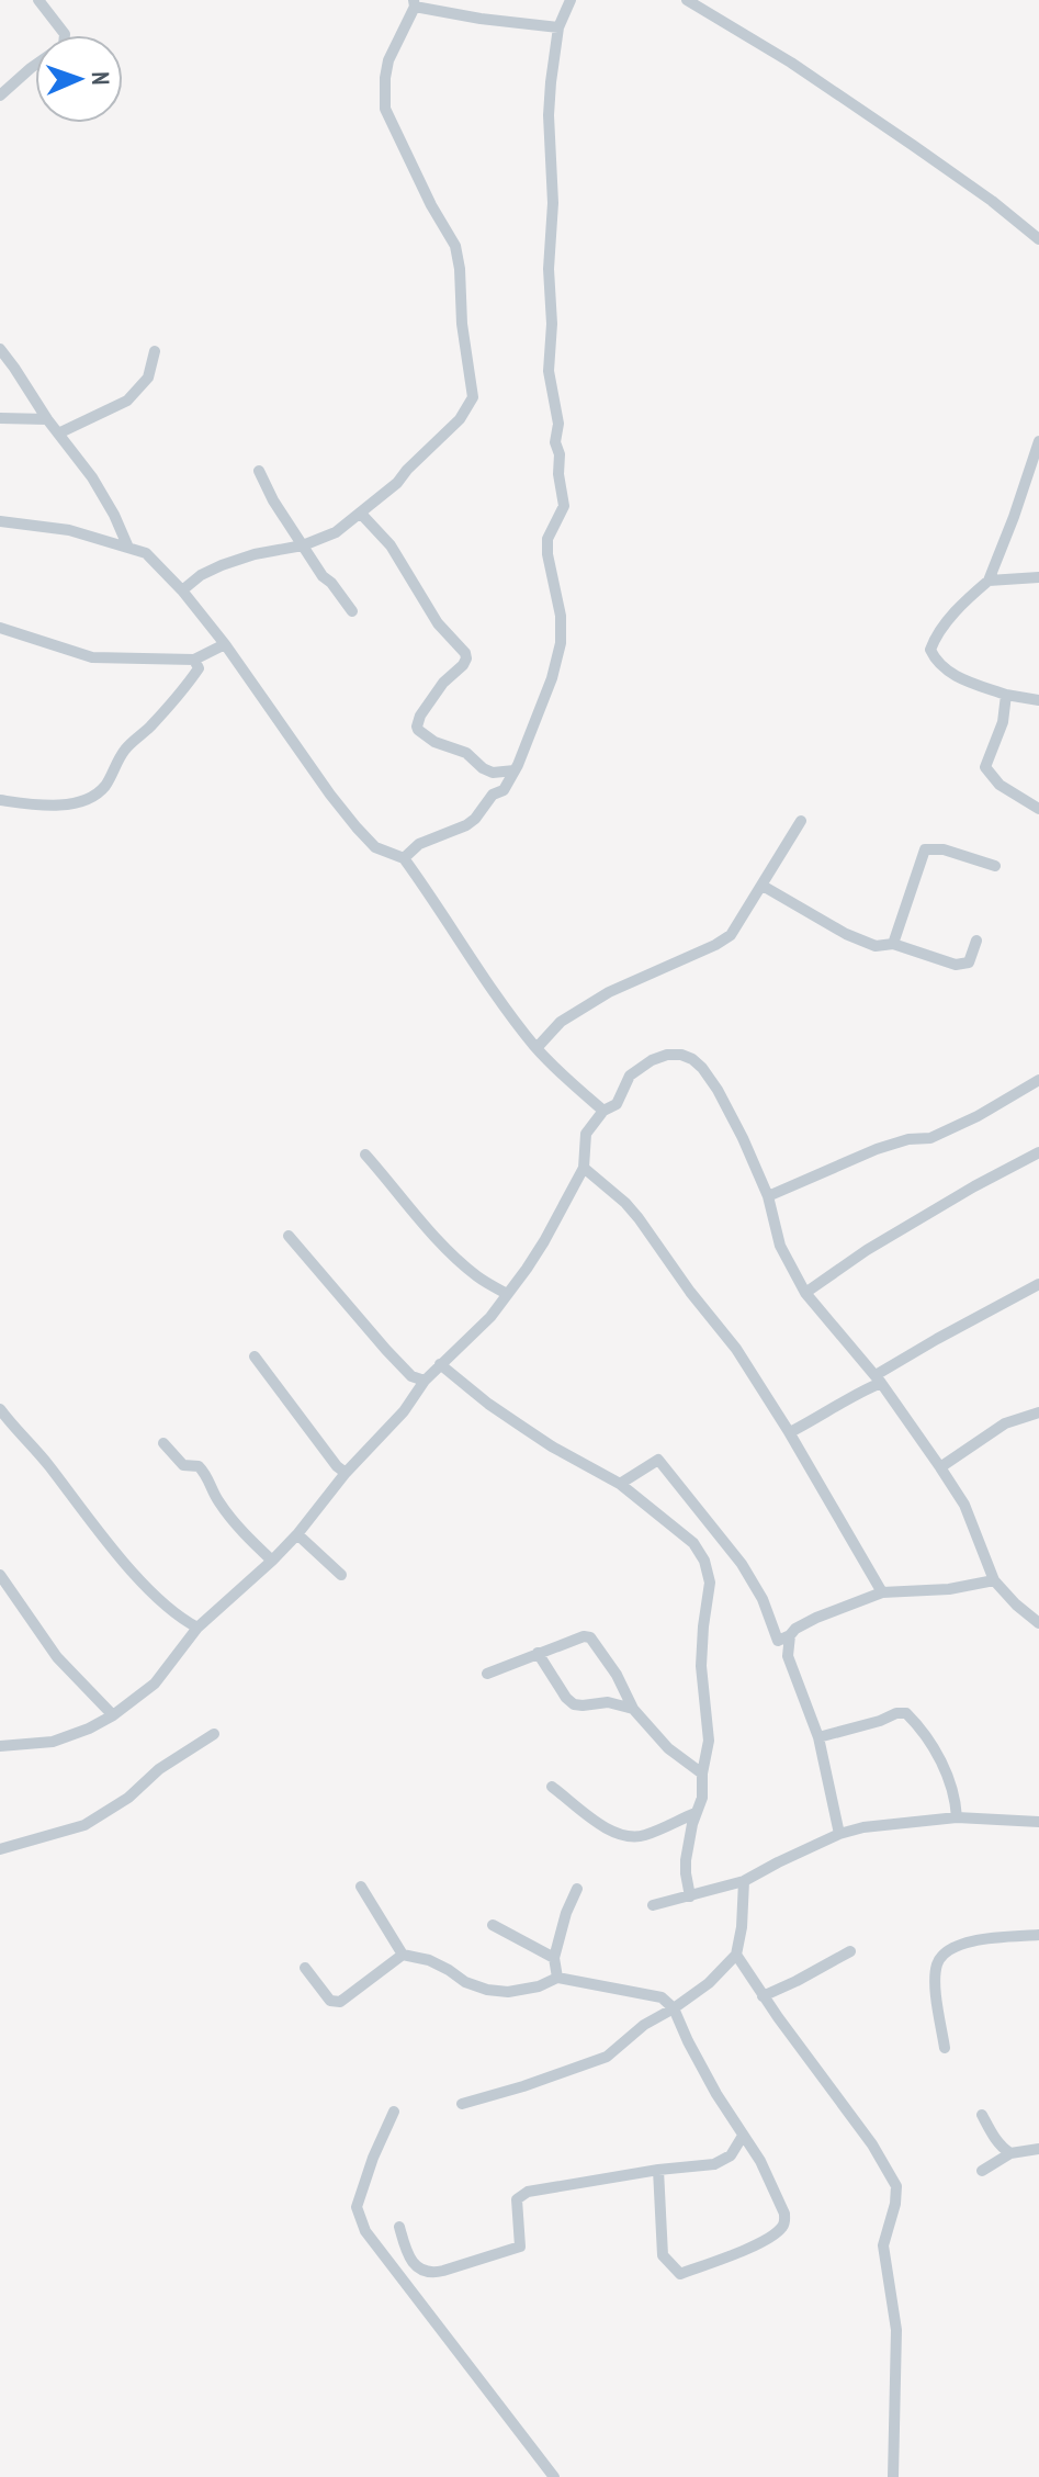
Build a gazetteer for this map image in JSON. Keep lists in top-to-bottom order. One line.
{"north":"right"}
